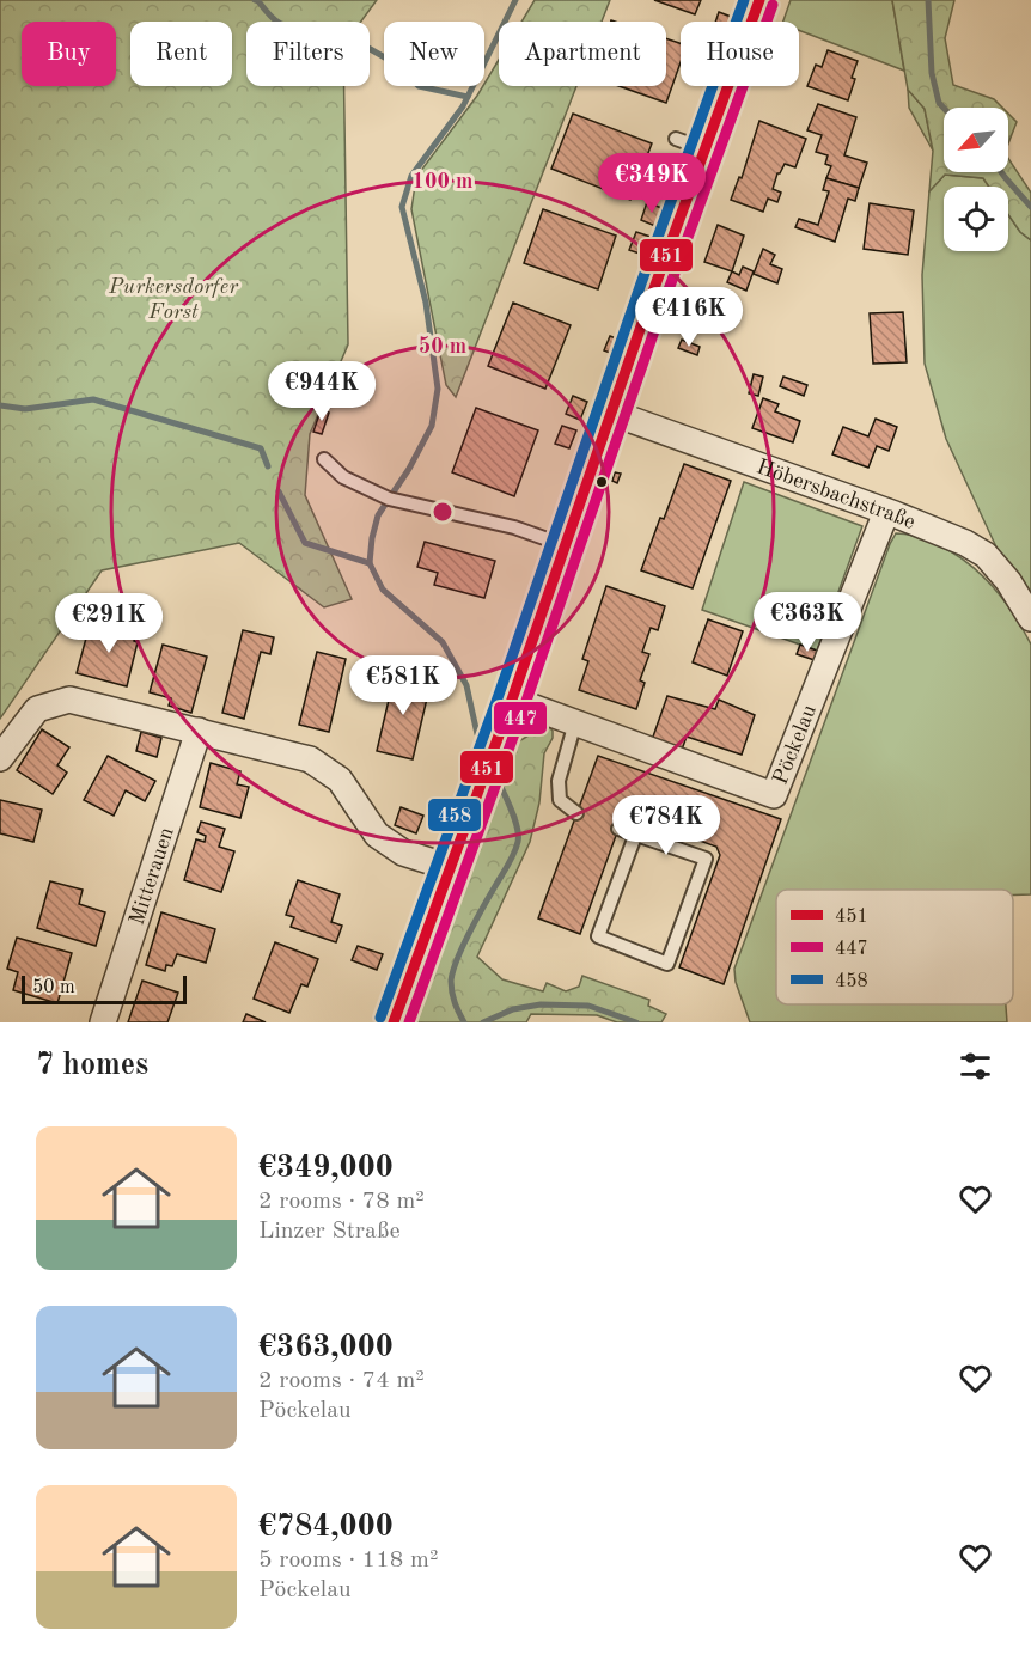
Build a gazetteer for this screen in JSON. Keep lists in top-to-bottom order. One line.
{"streets":{"street":["Höbersbachstraße","Pöckelau","Mitterauen"]},"crossings":[["Höbersbachstraße","Pöckelau"]],"parks":["Purkersdorfer Forst"],"lines":["transit line 451","transit line 458","transit line 447"],"legend":["451","447","458"],"scale_bar":"50 m","north":"bottom left","page":{"chip":["Buy","Rent","Filters","New","Apartment","House"],"price":["€349K","€416K","€944K","€363K","€291K","€581K","€784K"],"scale":"50 m","heading":"7 homes","list":[{"name":"€349,000","note":"2 rooms · 78 m² · Linzer Straße"},{"name":"€363,000","note":"2 rooms · 74 m² · Pöckelau"},{"name":"€784,000","note":"5 rooms · 118 m² · Pöckelau"}]},"rings":["100 m","50 m"]}
